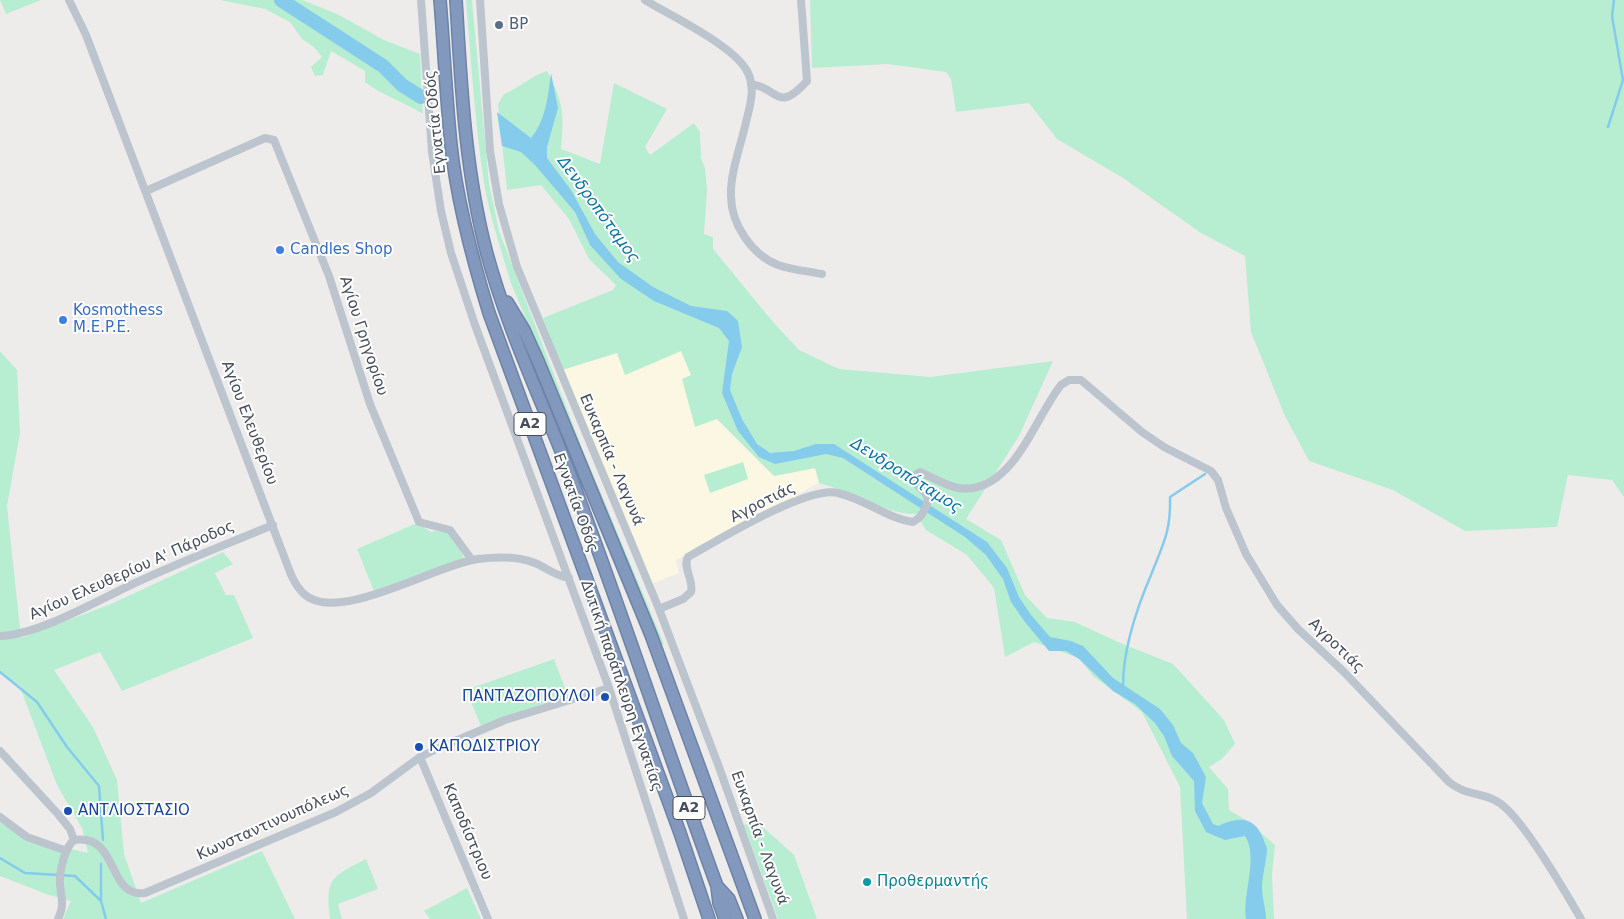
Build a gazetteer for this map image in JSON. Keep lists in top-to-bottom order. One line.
{"streets":{"highway":["Εγνατία Οδός","Α2"],"street":["Αγίου Γρηγορίου","Αγίου Ελευθερίου","Ευκαρπία - Λαγυνά","Αγροτιάς","Αγίου Ελευθερίου Α' Πάροδος","Δυτική παράπλευρη Εγνατίας","Κωνσταντινουπόλεως","Καποδίστριου"]},"crossings":[["Εγνατία Οδός","Α2"],["Αγίου Γρηγορίου","Αγίου Ελευθερίου"],["Αγίου Ελευθερίου","Αγίου Ελευθερίου Α' Πάροδος"],["Αγίου Ελευθερίου","Δυτική παράπλευρη Εγνατίας"],["Ευκαρπία - Λαγυνά","Αγροτιάς"],["Δυτική παράπλευρη Εγνατίας","Κωνσταντινουπόλεως"],["Κωνσταντινουπόλεως","Καποδίστριου"]],"water":["Δενδροπόταμος"],"places":["BP","Candles Shop","Kosmothess M.E.P.E.","ΠΑΝΤΑΖΟΠΟΥΛΟΙ","ΚΑΠΟΔΙΣΤΡΙΟΥ","ΑΝΤΛΙΟΣΤΑΣΙΟ","Προθερμαντής"]}
